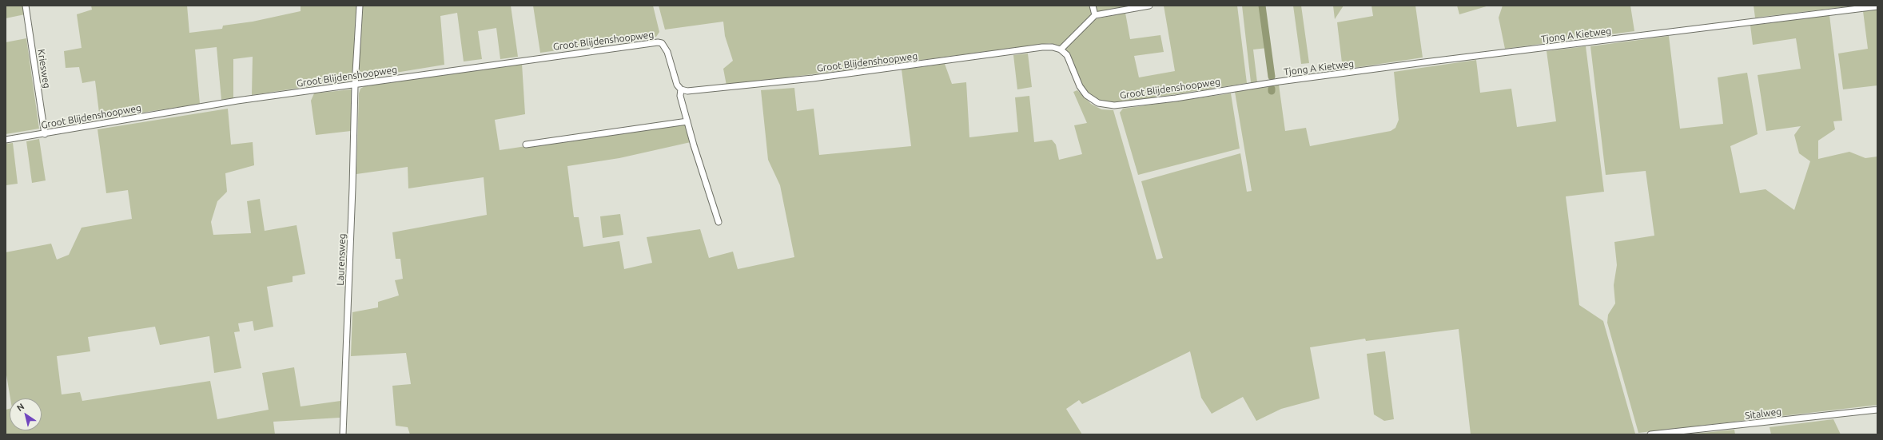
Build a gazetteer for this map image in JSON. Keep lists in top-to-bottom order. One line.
{"streets":{"street":["Tjong A Kietweg","Groot Blijdenshoopweg","Kriesweg","Laurensweg","Sitalweg"]},"crossings":[["Tjong A Kietweg","Groot Blijdenshoopweg"],["Groot Blijdenshoopweg","Kriesweg"],["Groot Blijdenshoopweg","Laurensweg"]],"north":"top left"}
